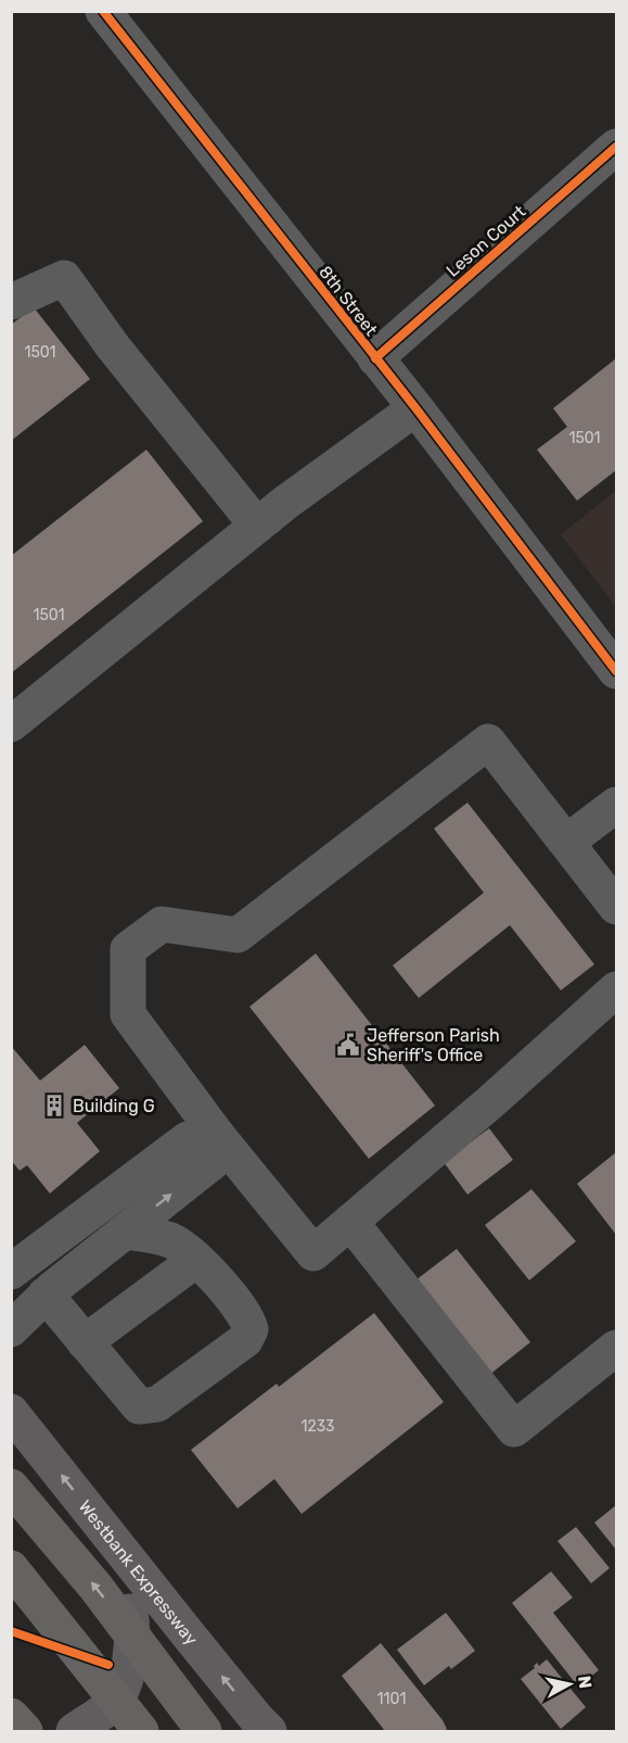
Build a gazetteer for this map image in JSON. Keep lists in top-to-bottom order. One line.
{"streets":{"main road":["Westbank Expressway"],"street":["Leson Court","8th Street"]},"crossings":[["Leson Court","8th Street"]],"one_way":["Westbank Expressway"],"places":{"public building":["Jefferson Parish Sheriff's Office"],"building":["Building G"]},"house_numbers":["1501","1501","1501","1233","1101"],"north":"right"}
